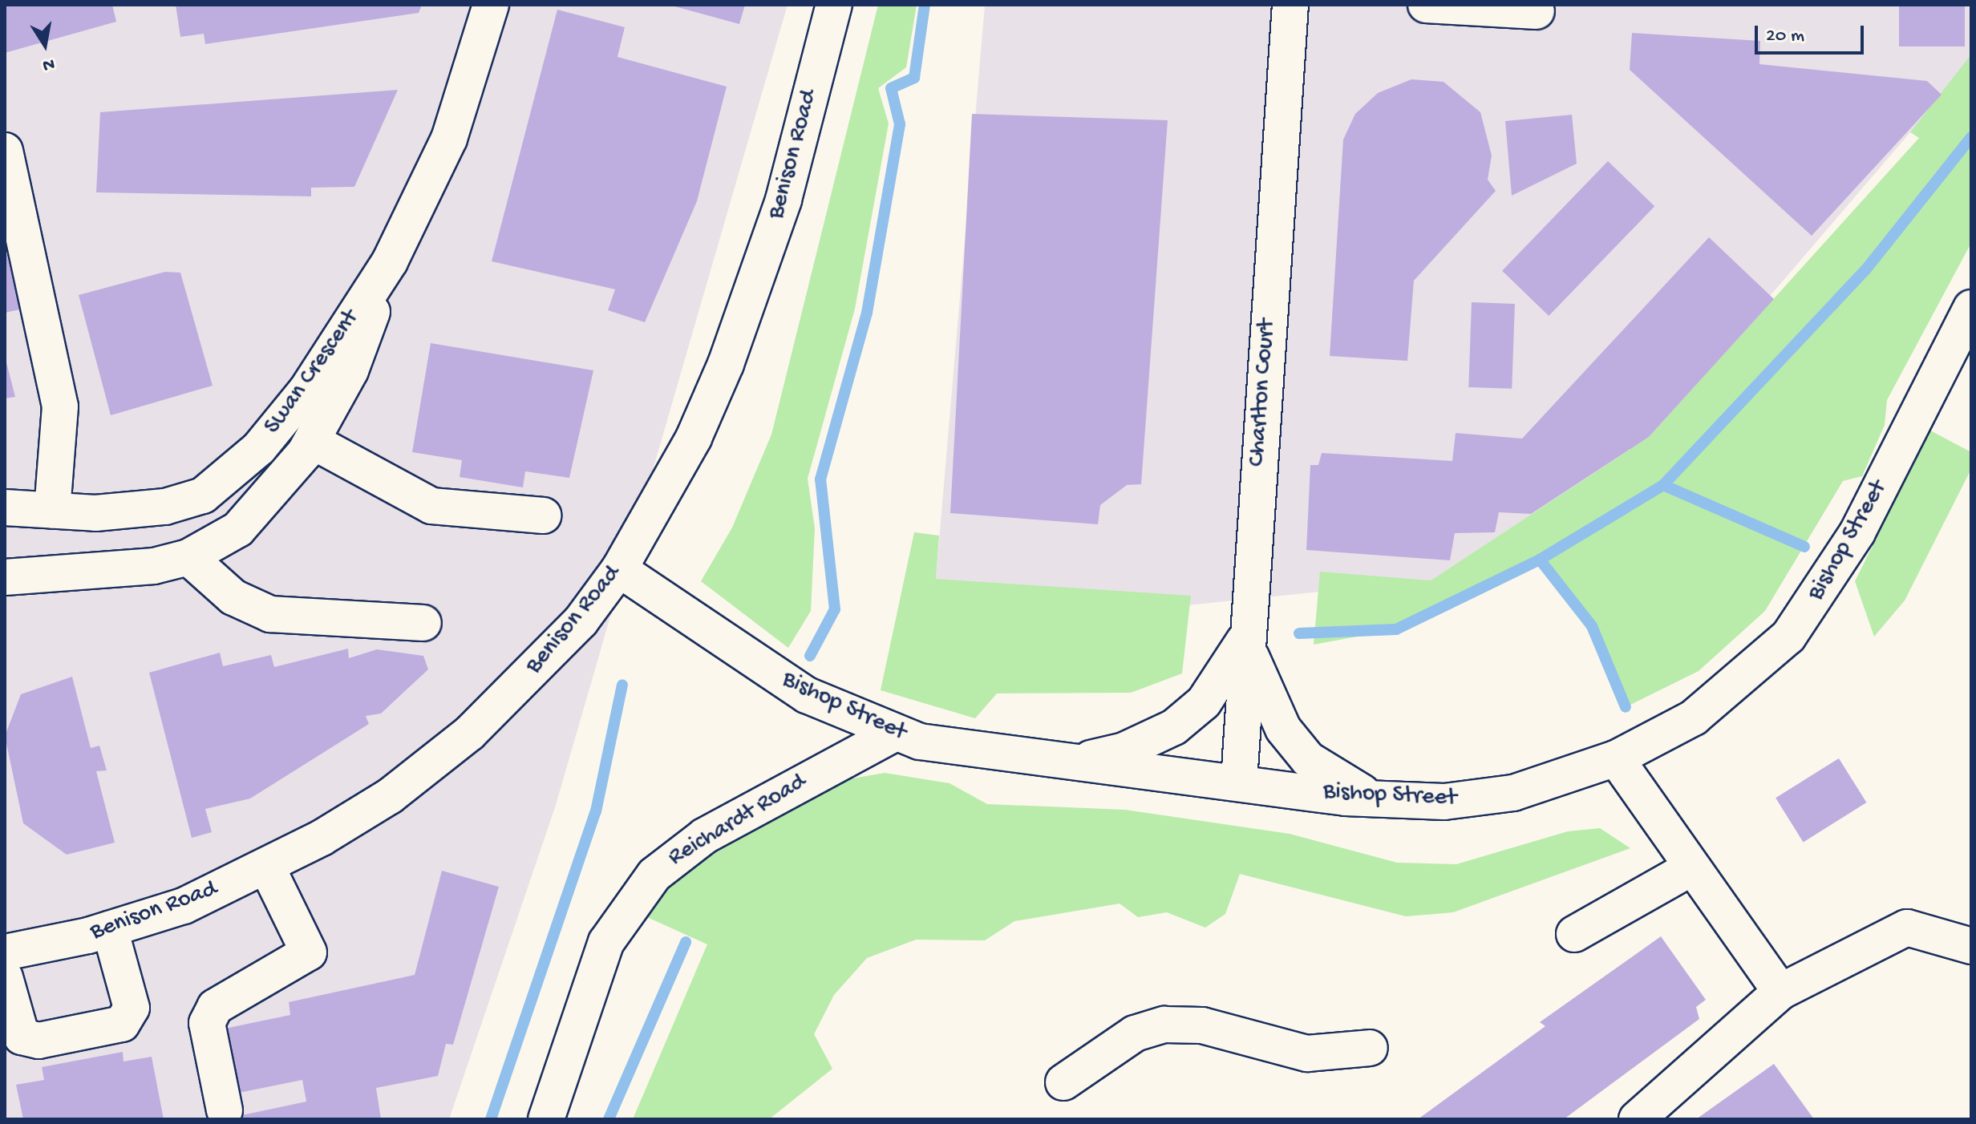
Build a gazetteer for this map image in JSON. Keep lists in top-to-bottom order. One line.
{"streets":{"street":["Benison Road","Swan Crescent","Charlton Court","Bishop Street","Reichardt Road"]},"crossings":[["Benison Road","Bishop Street"],["Charlton Court","Bishop Street"],["Bishop Street","Reichardt Road"]],"scale_bar":"20 m","north":"bottom"}
